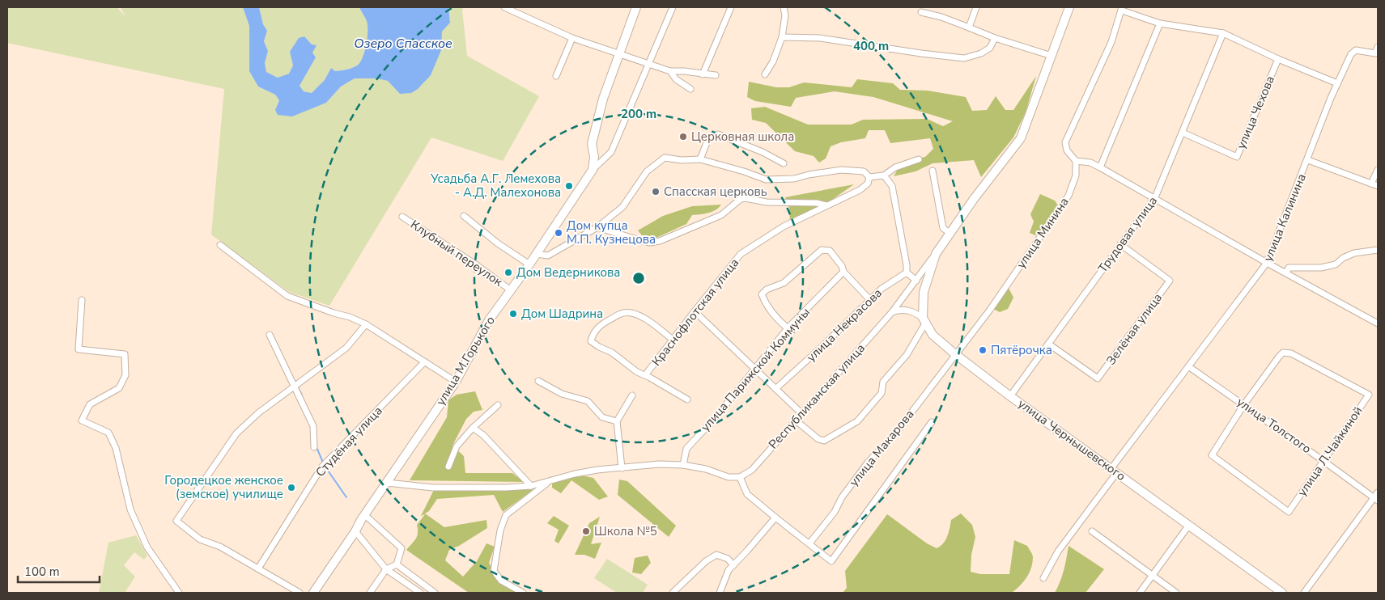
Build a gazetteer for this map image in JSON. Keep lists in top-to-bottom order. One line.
{"streets":{"street":["улица Чехова","улица Калинина","улица Минина","Трудовая улица","Клубный переулок","Краснофлотская улица","улица Некрасова","Зелёная улица","улица М.Горького","улица Парижской Коммуны","Республиканская улица","улица Толстого","улица Чернышевского","Студёная улица","улица Макарова","улица Л.Чайкиной"]},"crossings":[["улица Чехова","Трудовая улица"],["улица Калинина","улица Толстого"],["улица Калинина","улица Чернышевского"],["улица Минина","улица Чернышевского"],["улица Минина","улица Макарова"],["Трудовая улица","Зелёная улица"],["Трудовая улица","улица Чернышевского"],["Клубный переулок","улица М.Горького"],["улица Толстого","улица Л.Чайкиной"],["улица Чернышевского","улица Макарова"]],"water":["Озеро Спасское"],"places":["Церковная школа","Усадьба А.Г. Лемехова - А.Д. Малехонова","Спасская церковь","Дом купца М.П. Кузнецова","Дом Ведерникова","Дом Шадрина","Пятёрочка","Городецкое женское (земское) училище","Школа №5"],"scale_bar":"100 m","rings":["400 m","200 m"]}
